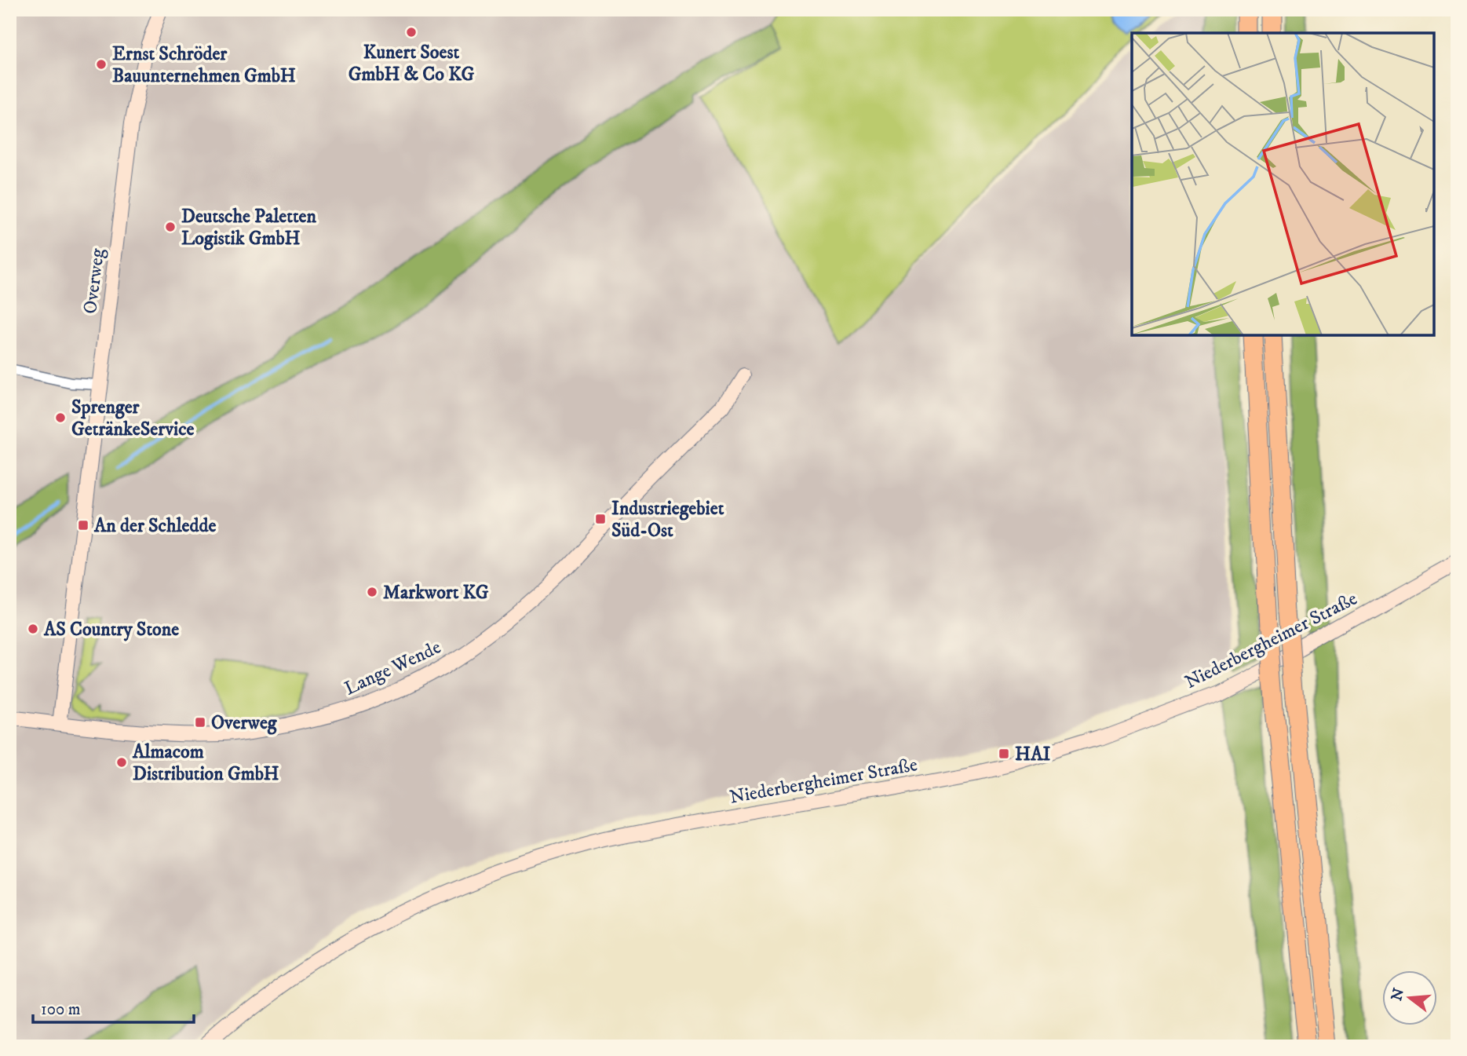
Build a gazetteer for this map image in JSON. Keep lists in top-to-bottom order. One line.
{"streets":{"street":["Overweg","Niederbergheimer Straße","Lange Wende"]},"crossings":[["Overweg","Lange Wende"]],"places":{"other":["Kunert Soest GmbH & Co KG","Ernst Schröder Bauunternehmen GmbH","Deutsche Paletten Logistik GmbH","Sprenger GetränkeService","Markwort KG","AS Country Stone","Almacom Distribution GmbH"],"transit":["Industriegebiet Süd-Ost","An der Schledde","Overweg","HAI"]},"scale_bar":"100 m","north":"left"}
